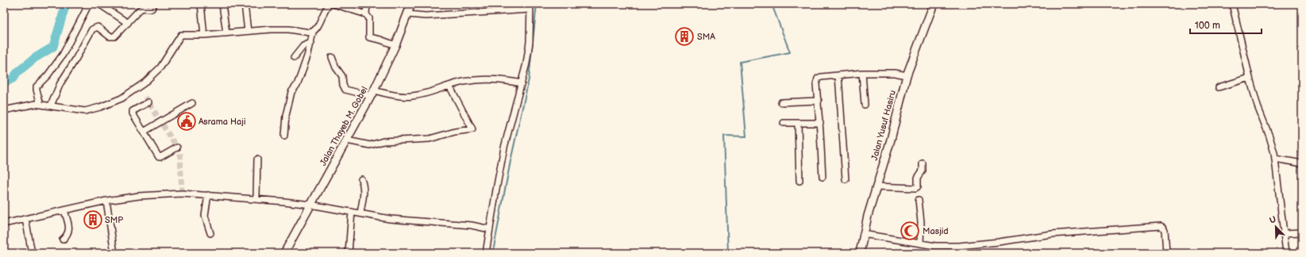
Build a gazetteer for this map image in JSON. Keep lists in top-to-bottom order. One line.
{"streets":{"main road":["Jalan Yusuf Hasiru","Jalan Thayeb M. Gobel"]},"places":{"building":["SMA","SMP"],"public building":["Asrama Haji"],"mosque":["Masjid"]},"scale_bar":"100 m","north":"top left"}
